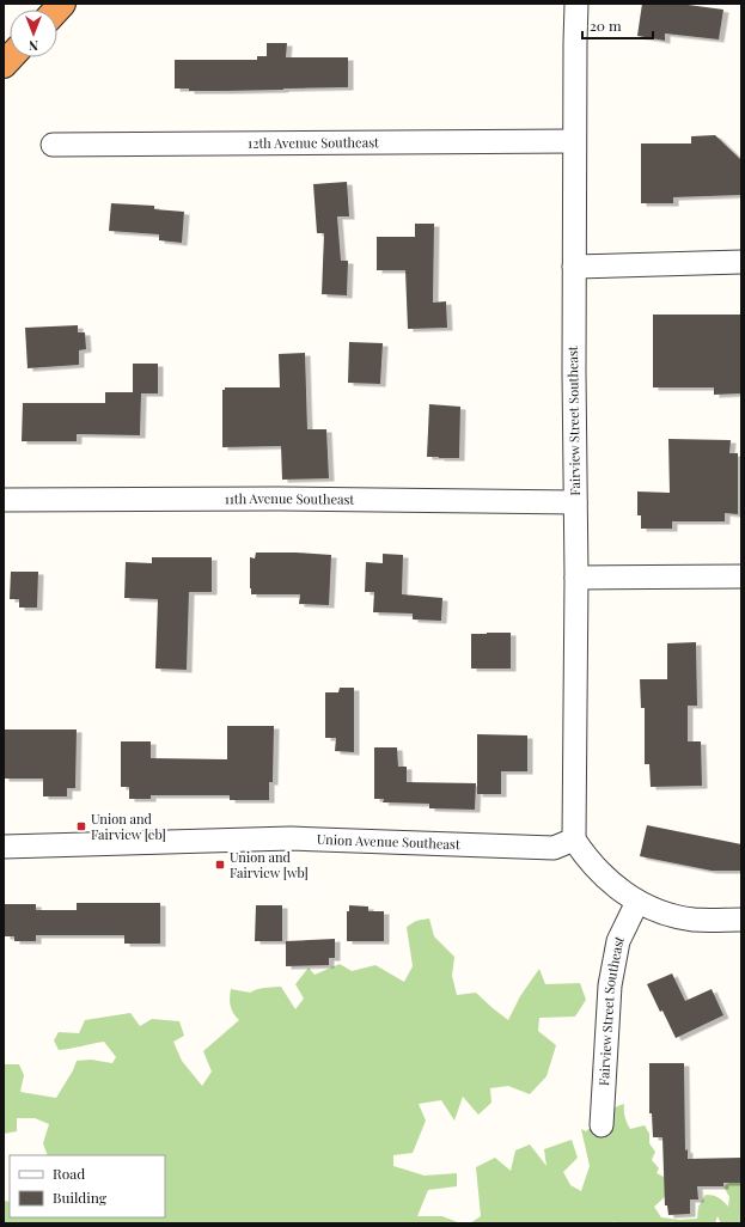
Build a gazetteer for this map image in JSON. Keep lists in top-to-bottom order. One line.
{"streets":{"street":["12th Avenue Southeast","Fairview Street Southeast","11th Avenue Southeast","Union Avenue Southeast"]},"crossings":[["12th Avenue Southeast","Fairview Street Southeast"],["Fairview Street Southeast","11th Avenue Southeast"],["Fairview Street Southeast","Union Avenue Southeast"]],"places":{"transit":["Union and Fairview [eb]","Union and Fairview [wb]"]},"legend":["Road","Building"],"scale_bar":"20 m","north":"bottom"}
